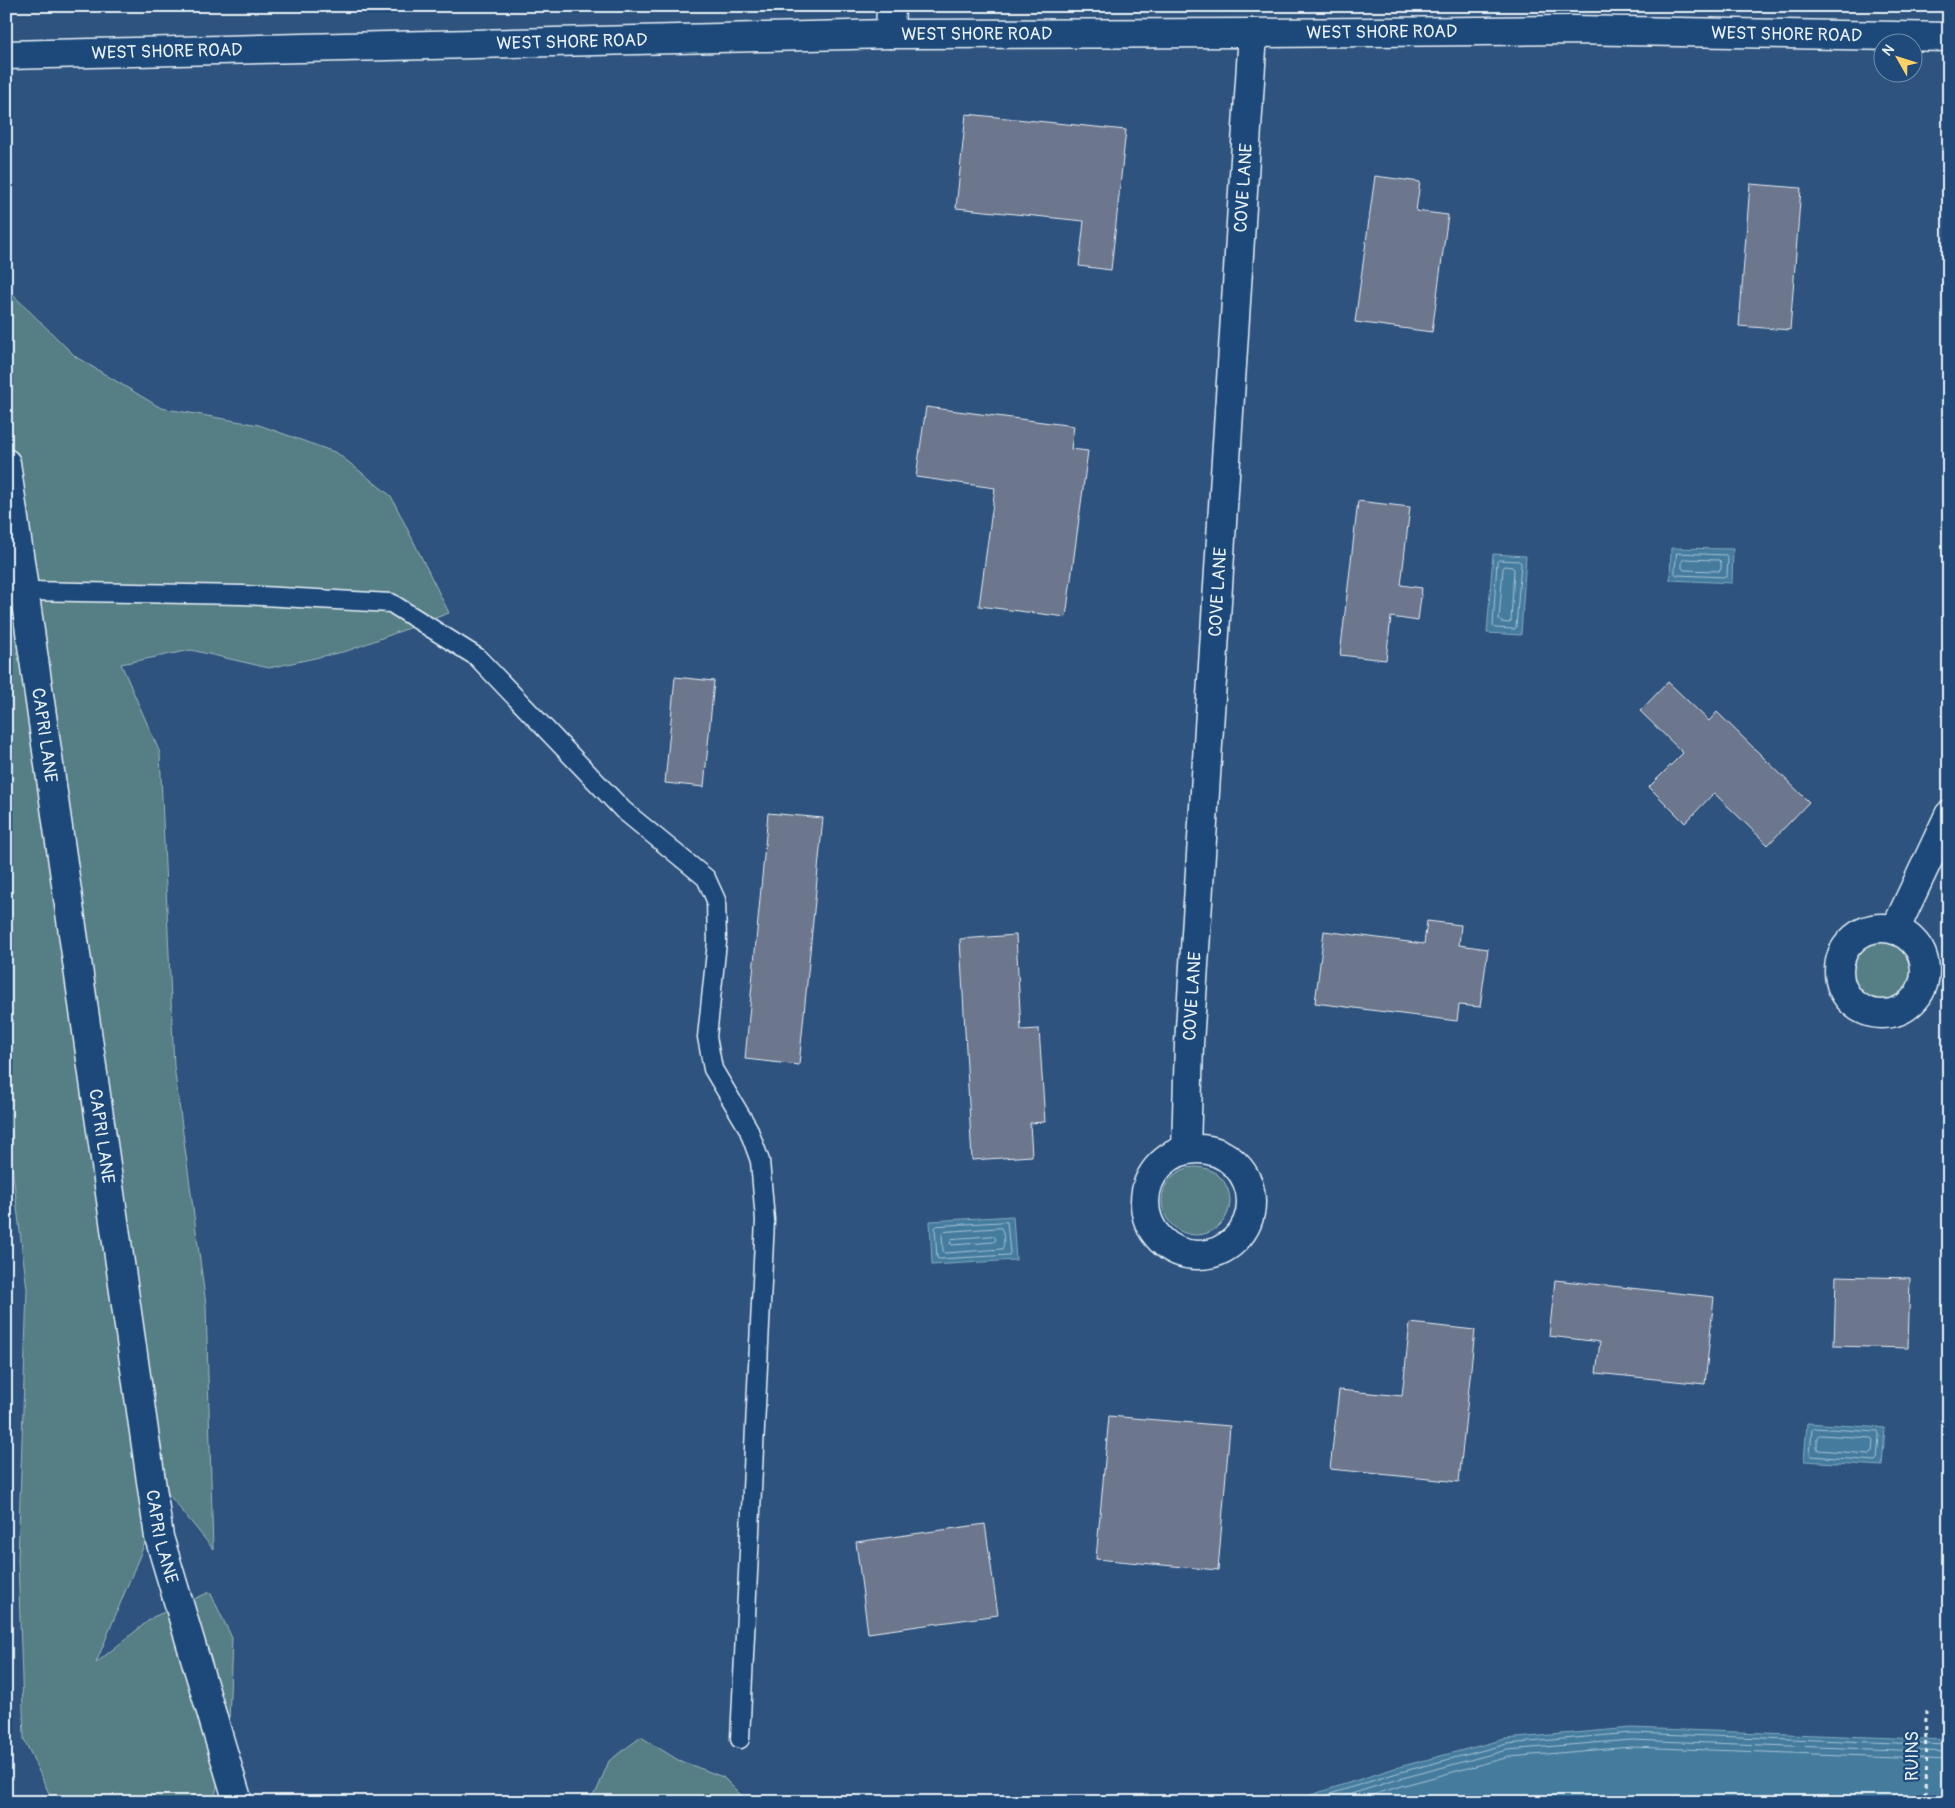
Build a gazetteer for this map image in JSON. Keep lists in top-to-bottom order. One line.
{"streets":{"street":["WEST SHORE ROAD","COVE LANE","CAPRI LANE"],"path":["RUINS"]},"crossings":[["WEST SHORE ROAD","COVE LANE"]],"north":"top left"}
